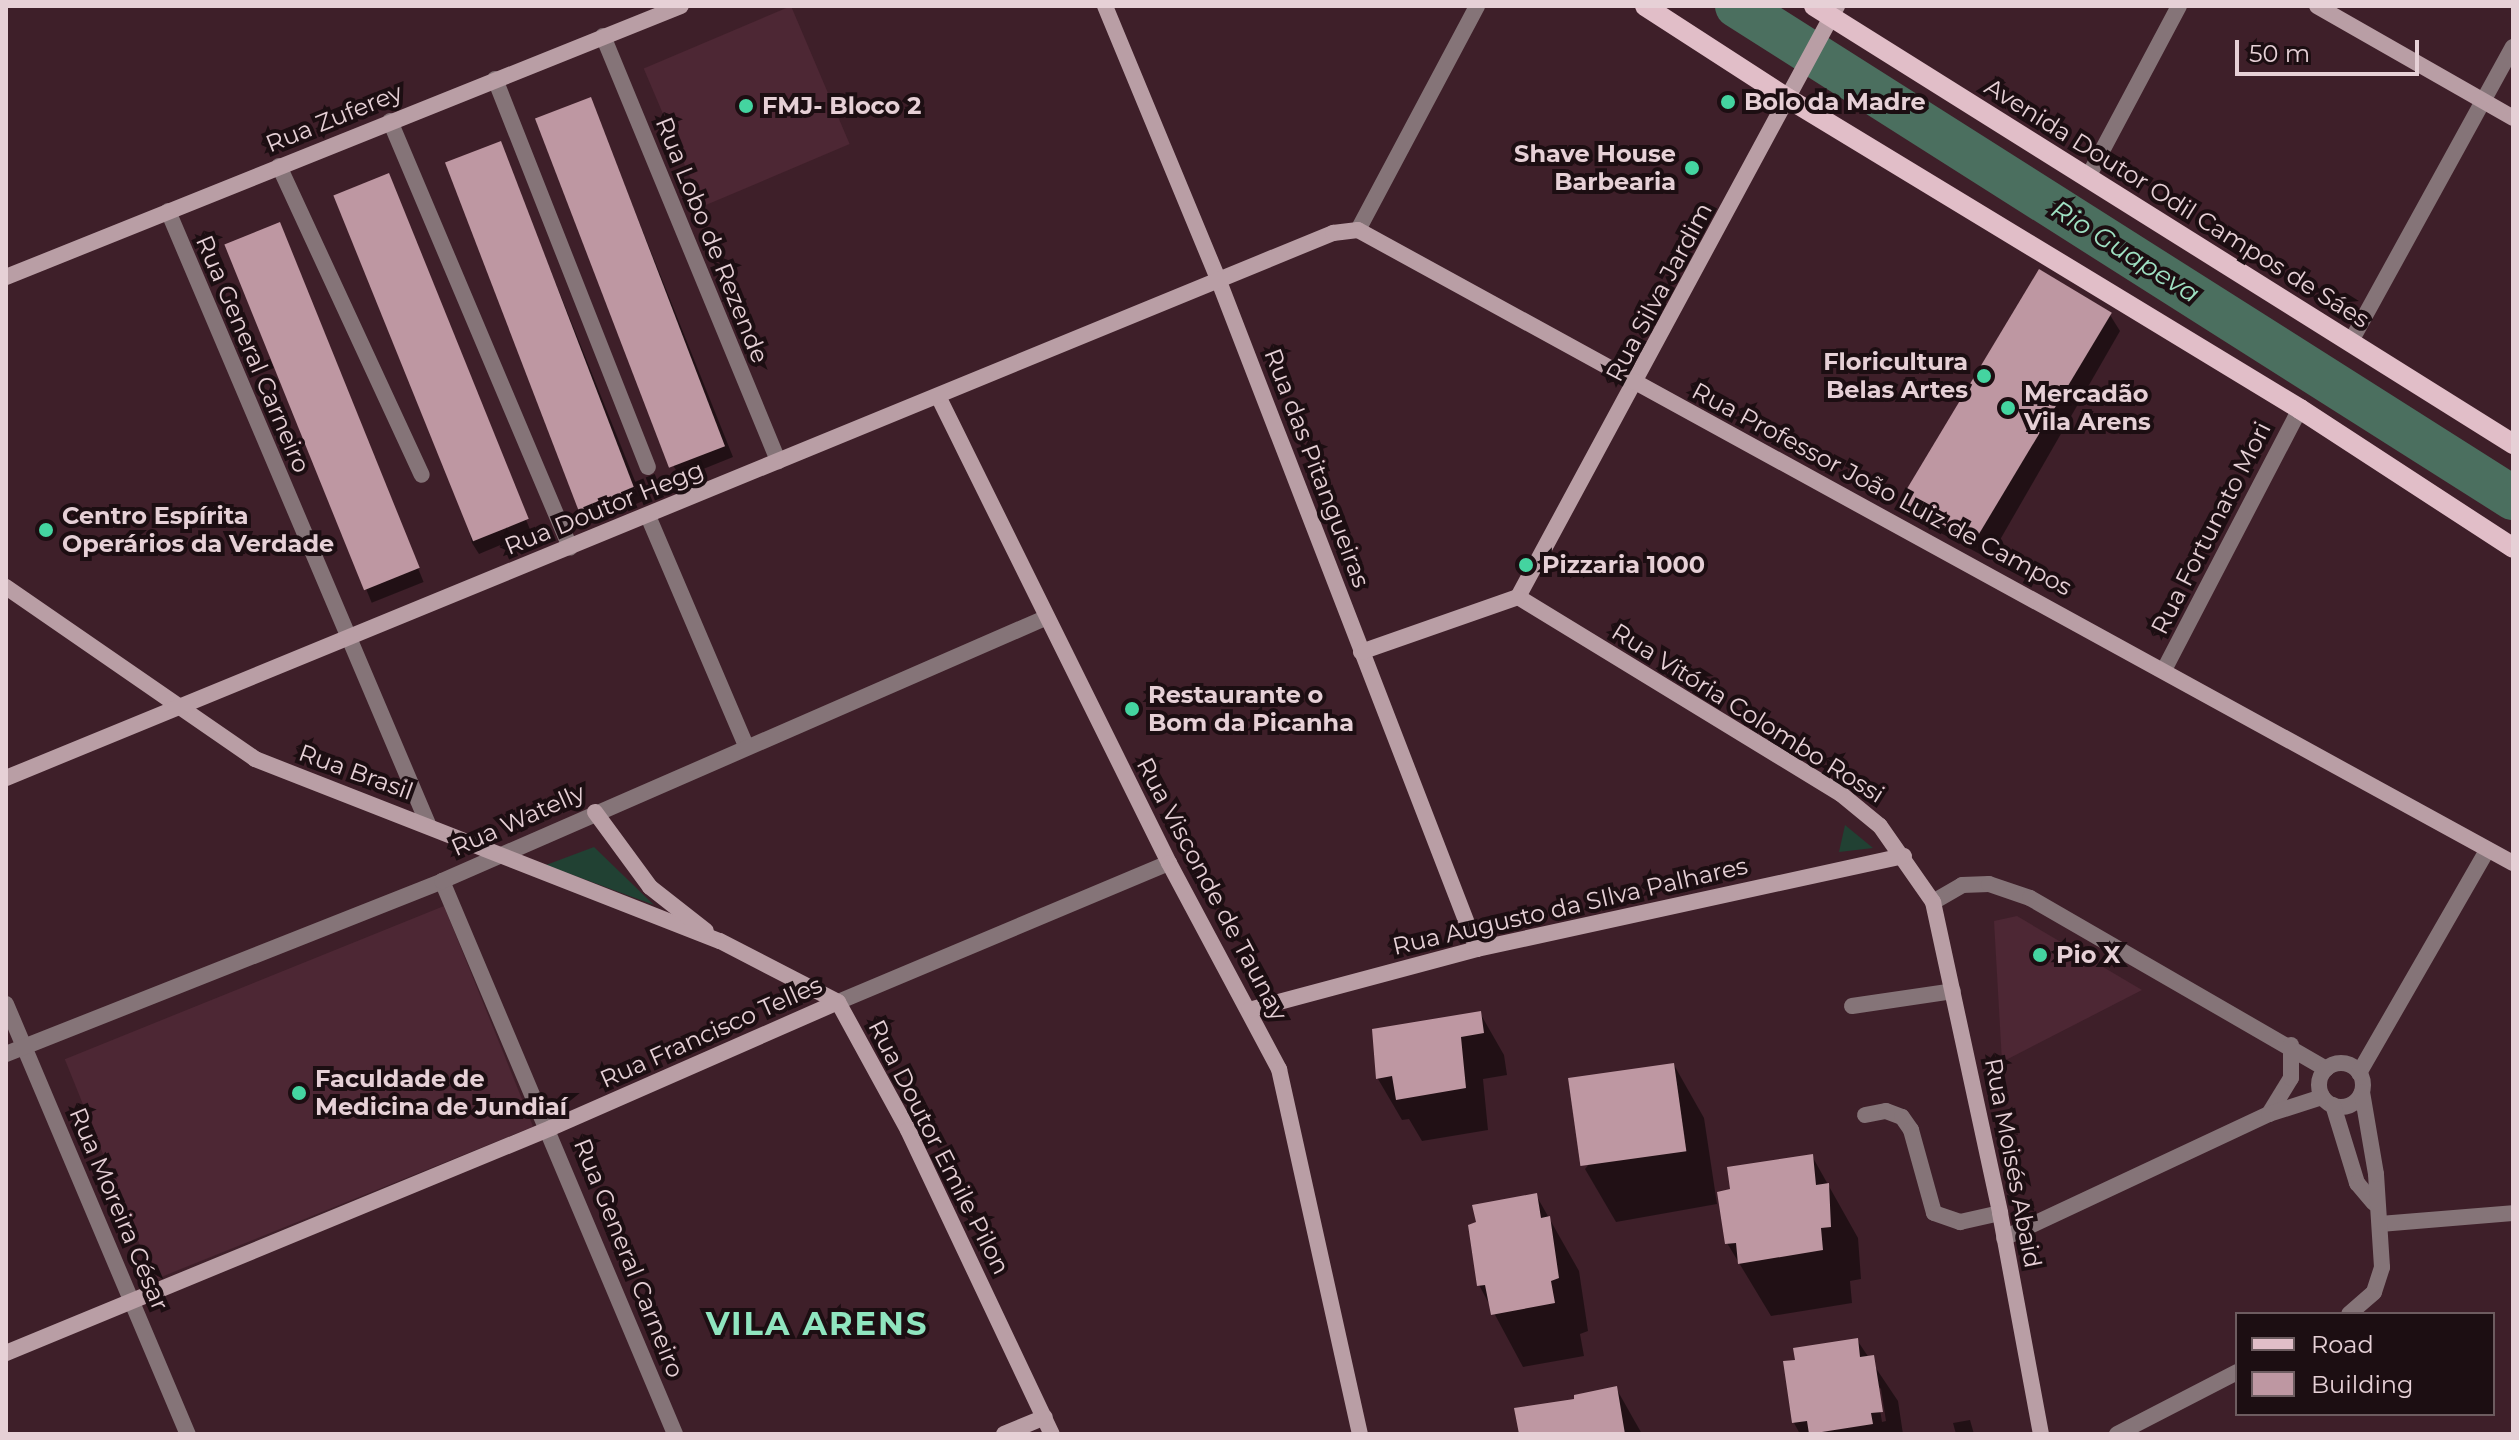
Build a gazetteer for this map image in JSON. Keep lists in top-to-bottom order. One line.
{"streets":{"main road":["Avenida Doutor Odil Campos de Sáes"],"street":["Rua Zuferey","Rua Lobo de Rezende","Rua Silva Jardim","Rua General Carneiro","Rua das Pitangueiras","Rua Professor João Luiz de Campos","Rua Doutor Hegg","Rua Fortunato Mori","Rua Vitória Colombo Rossi","Rua Brasil","Rua Watelly","Rua Visconde de Taunay","Rua Augusto da SIlva Palhares","Rua Francisco Telles","Rua Doutor Emile Pilon","Rua Moisés Abaid","Rua Moreira César"]},"crossings":[["Rua Zuferey","Rua Lobo de Rezende"],["Rua Zuferey","Rua General Carneiro"],["Avenida Doutor Odil Campos de Sáes","Rua Silva Jardim"],["Rua Lobo de Rezende","Rua Doutor Hegg"],["Rua Silva Jardim","Rua Professor João Luiz de Campos"],["Rua Silva Jardim","Rua Vitória Colombo Rossi"],["Rua General Carneiro","Rua Doutor Hegg"],["Rua General Carneiro","Rua Brasil"],["Rua General Carneiro","Rua Watelly"],["Rua General Carneiro","Rua Francisco Telles"],["Rua das Pitangueiras","Rua Doutor Hegg"],["Rua das Pitangueiras","Rua Augusto da SIlva Palhares"],["Rua Professor João Luiz de Campos","Rua Fortunato Mori"],["Rua Doutor Hegg","Rua Brasil"],["Rua Doutor Hegg","Rua Visconde de Taunay"],["Rua Vitória Colombo Rossi","Rua Augusto da SIlva Palhares"],["Rua Vitória Colombo Rossi","Rua Moisés Abaid"],["Rua Brasil","Rua Watelly"],["Rua Brasil","Rua Doutor Emile Pilon"],["Rua Watelly","Rua Visconde de Taunay"],["Rua Watelly","Rua Moreira César"],["Rua Visconde de Taunay","Rua Augusto da SIlva Palhares"],["Rua Visconde de Taunay","Rua Francisco Telles"],["Rua Francisco Telles","Rua Doutor Emile Pilon"],["Rua Francisco Telles","Rua Moreira César"]],"districts":["VILA ARENS"],"water":["Rio Guapeva"],"places":["Bolo da Madre","FMJ- Bloco 2","Shave House Barbearia","Floricultura Belas Artes","Mercadão Vila Arens","Centro Espírita Operários da Verdade","Pizzaria 1000","Restaurante o Bom da Picanha","Pio X","Faculdade de Medicina de Jundiaí"],"legend":["Road","Building"],"scale_bar":"50 m"}
